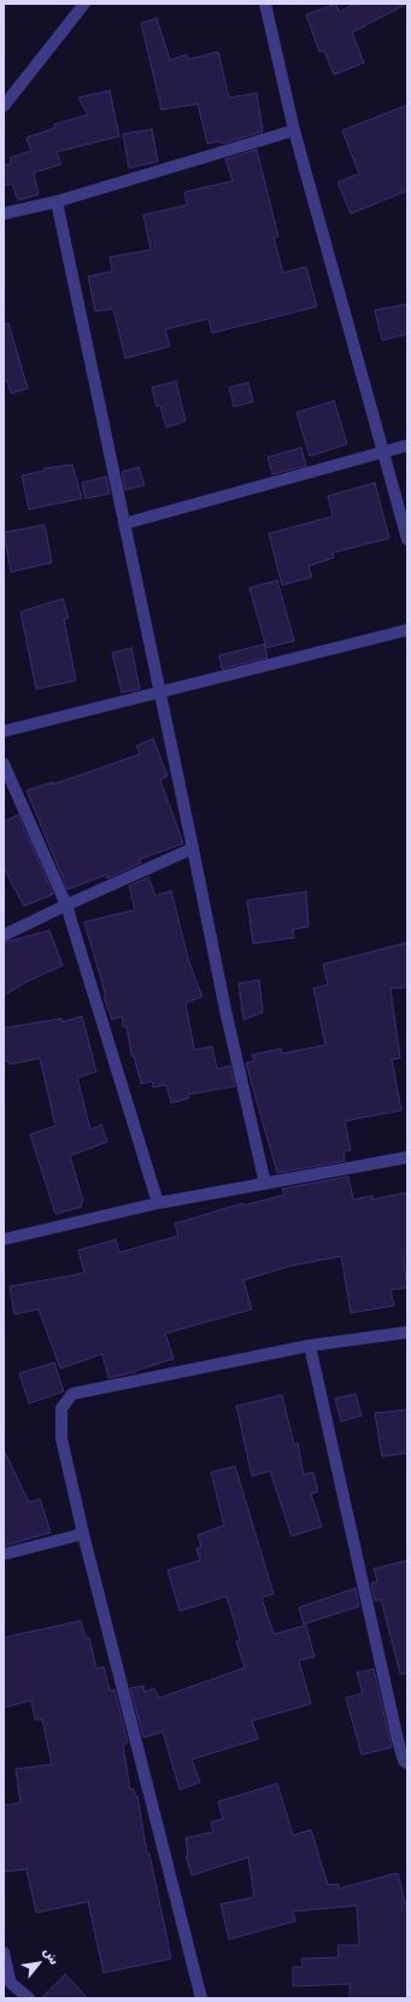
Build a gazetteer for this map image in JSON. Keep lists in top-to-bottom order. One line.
{"north":"top right"}
